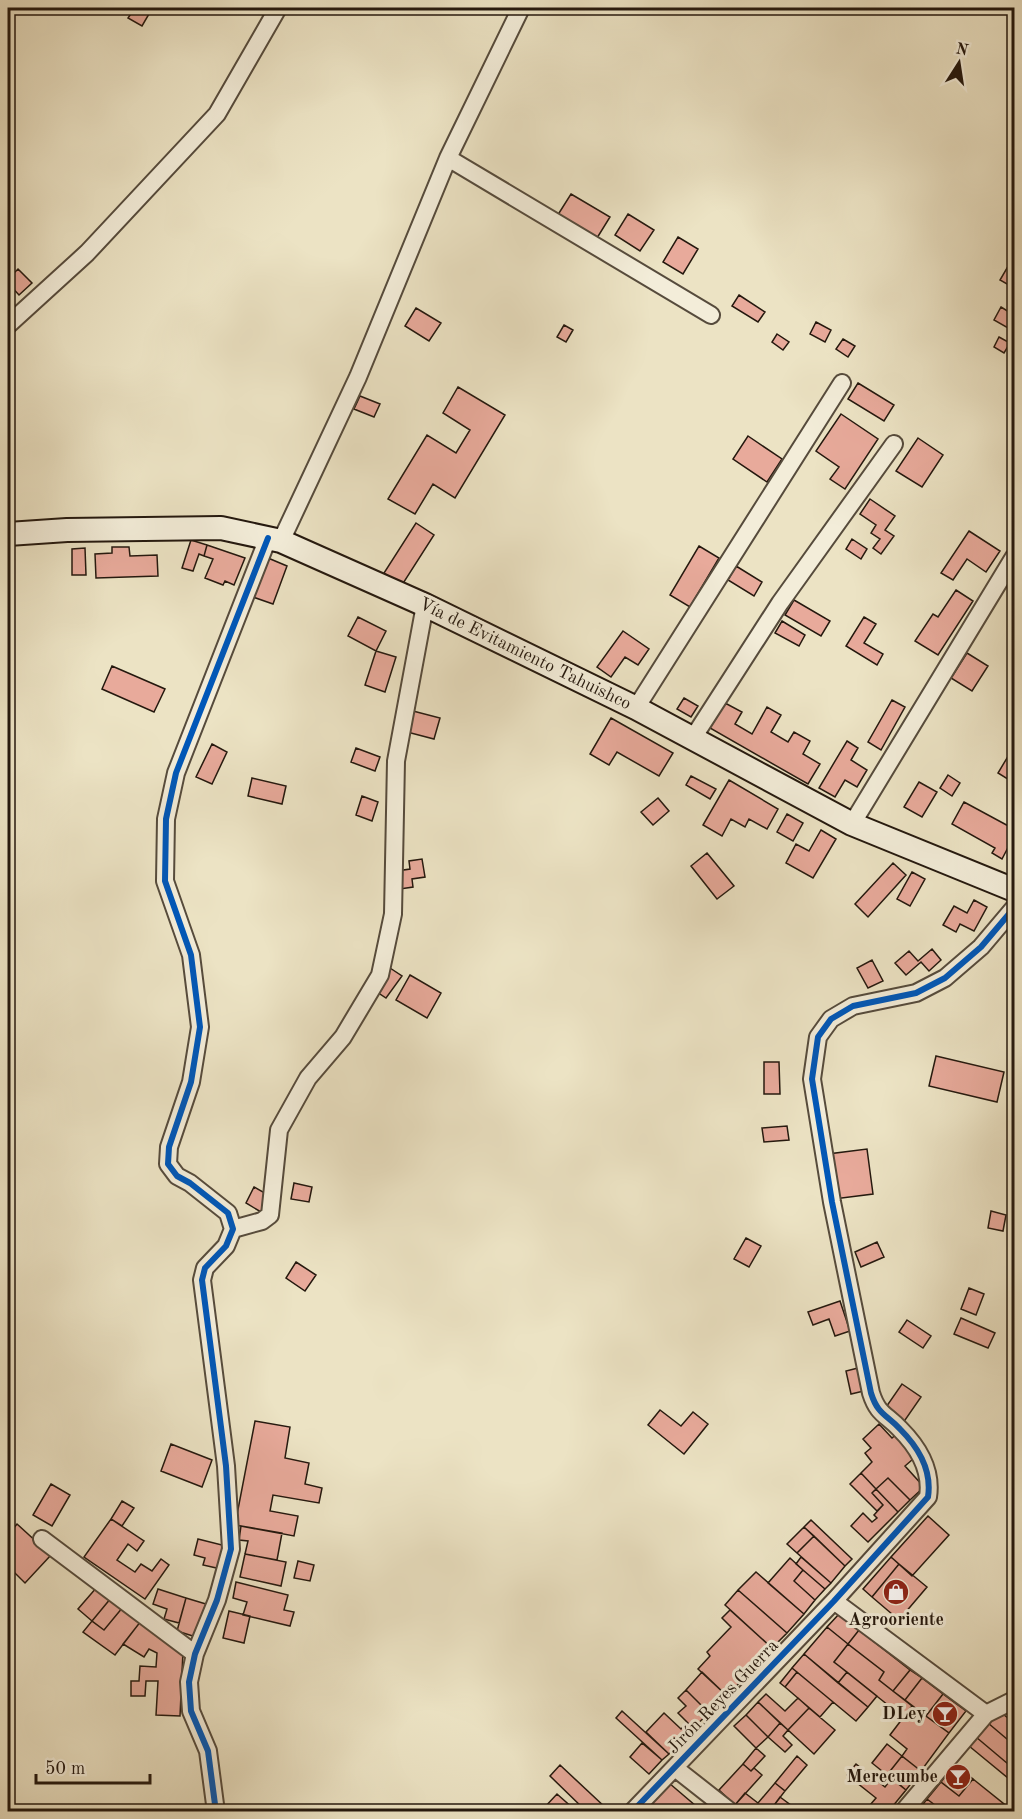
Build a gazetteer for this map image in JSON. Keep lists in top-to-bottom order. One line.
{"streets":{"main road":["Vía de Evitamiento Tahuishco"],"street":["Jirón Reyes Guerra"]},"places":{"shop":["Agrooriente"],"bar":["DLey","Merecumbe"]},"scale_bar":"50 m","north":"top"}
